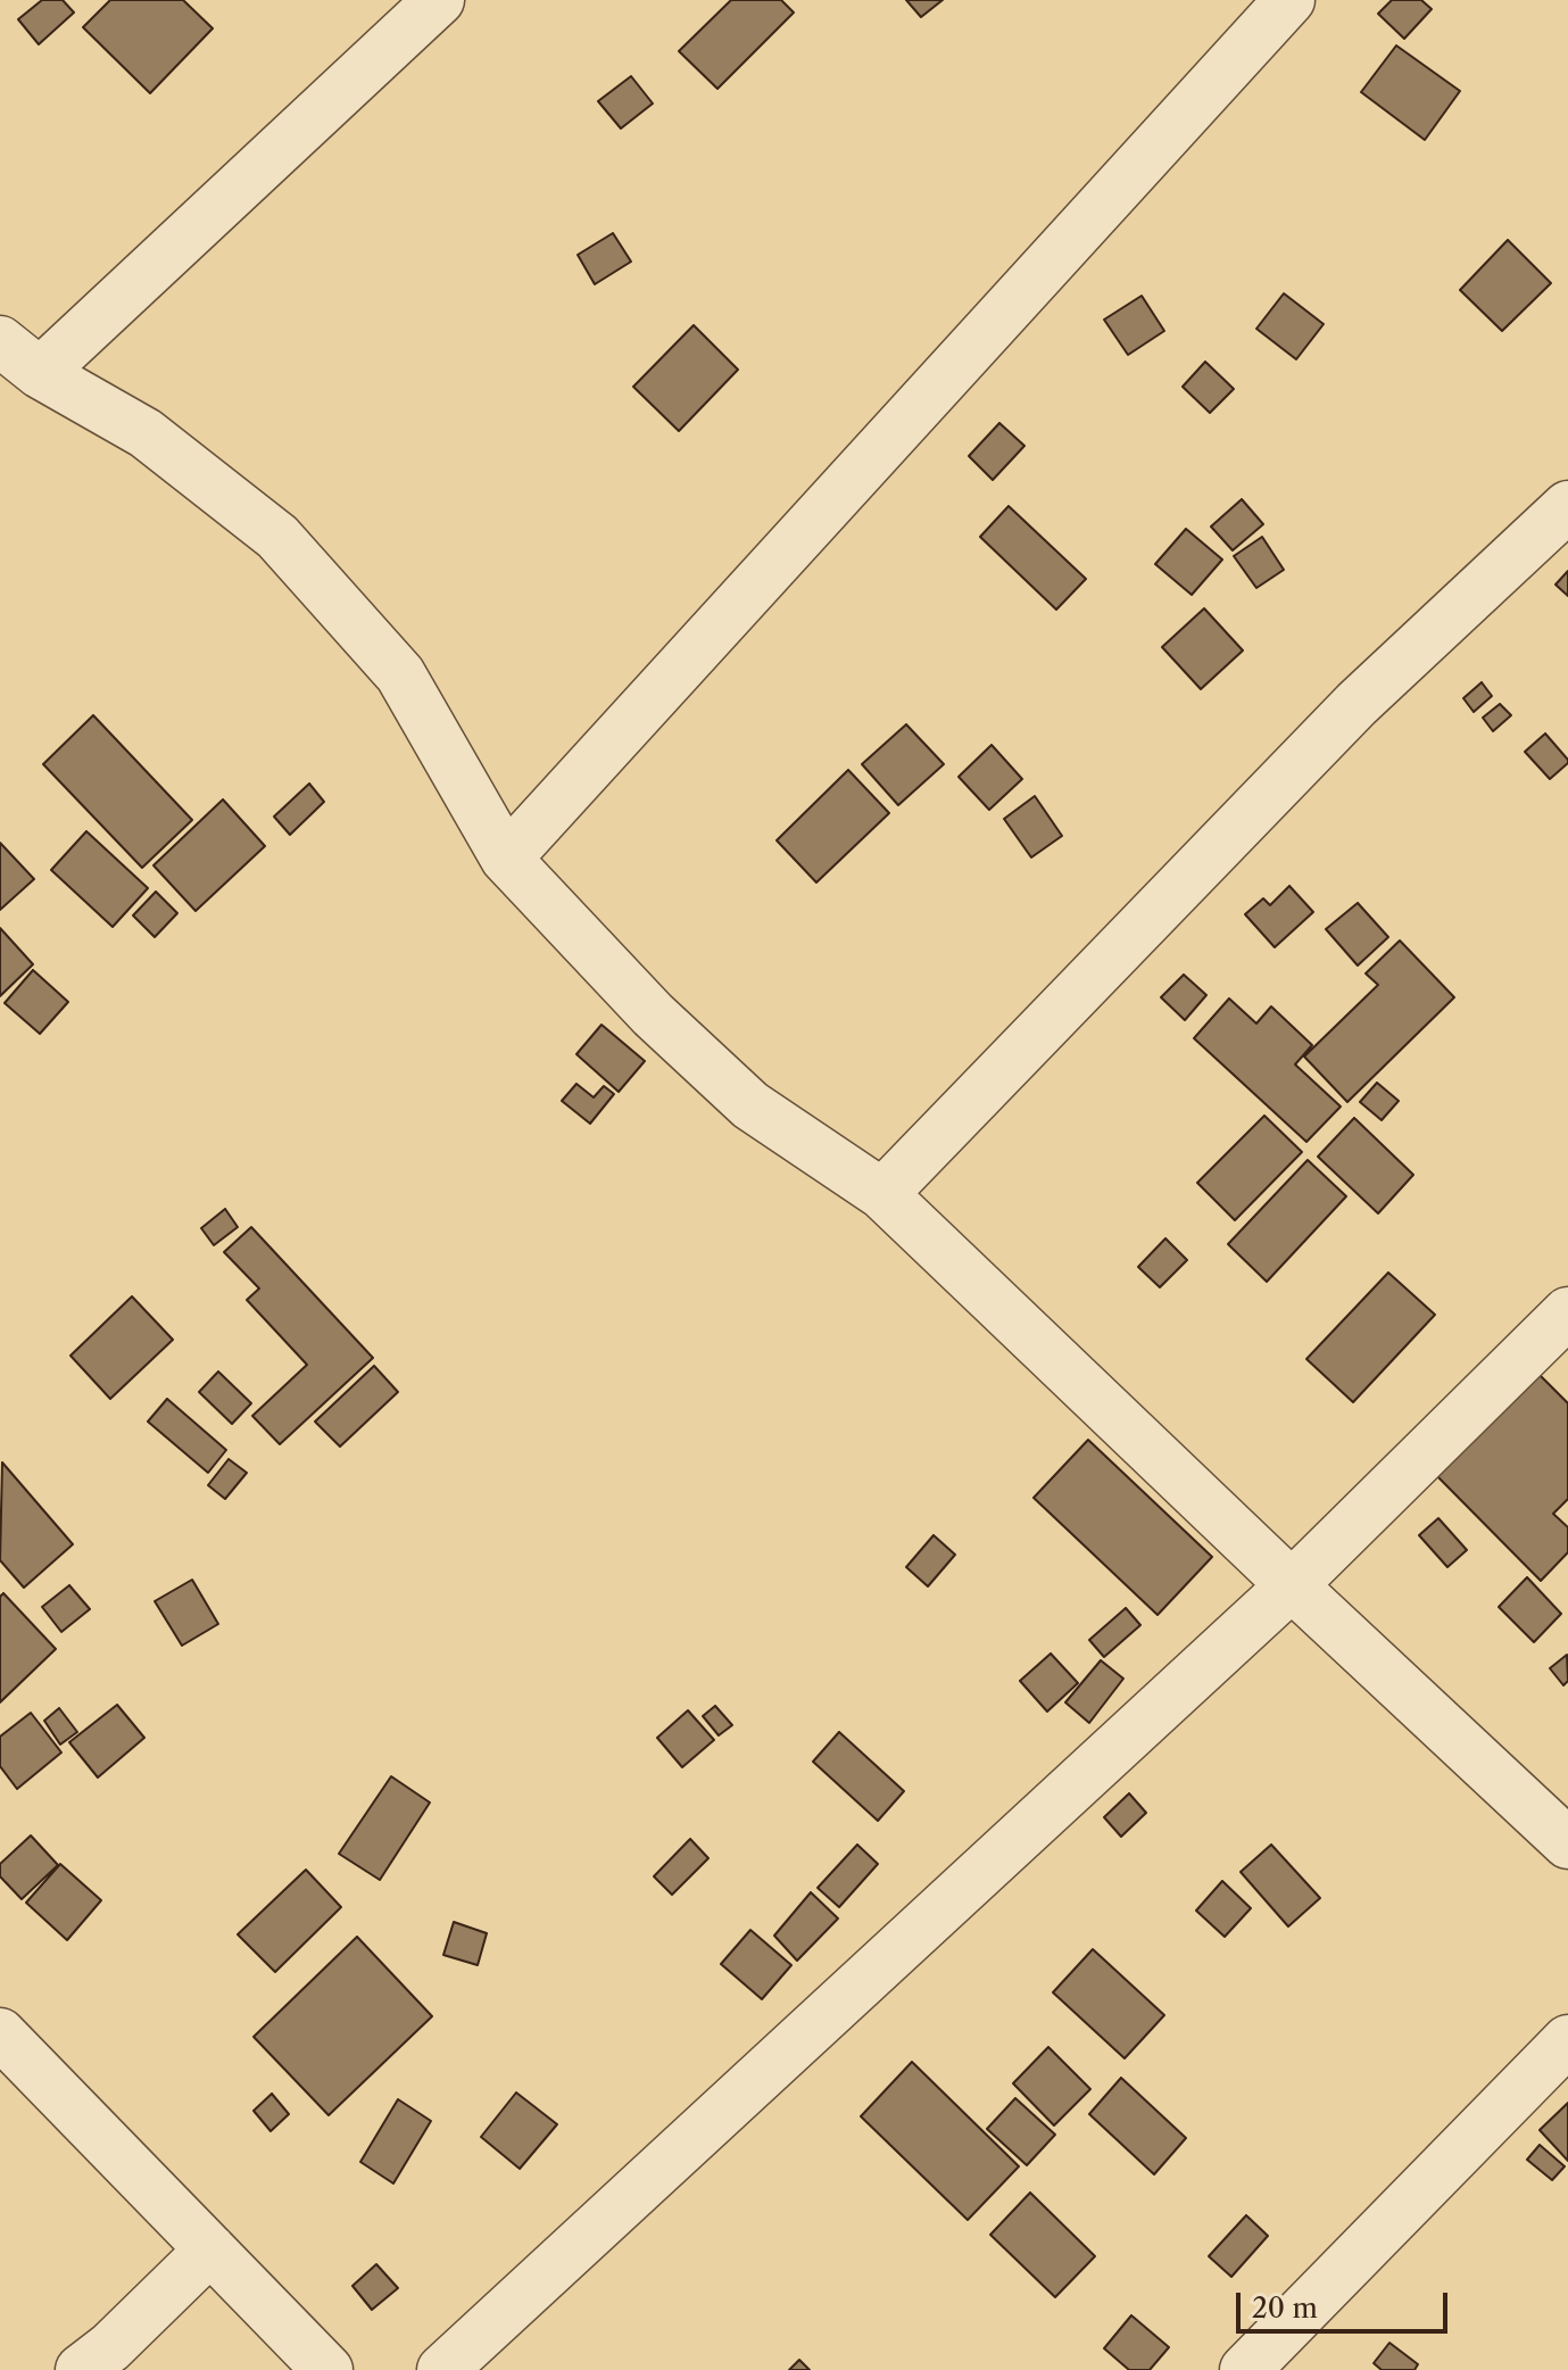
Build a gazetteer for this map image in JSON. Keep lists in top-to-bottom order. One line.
{"scale_bar":"20 m"}
